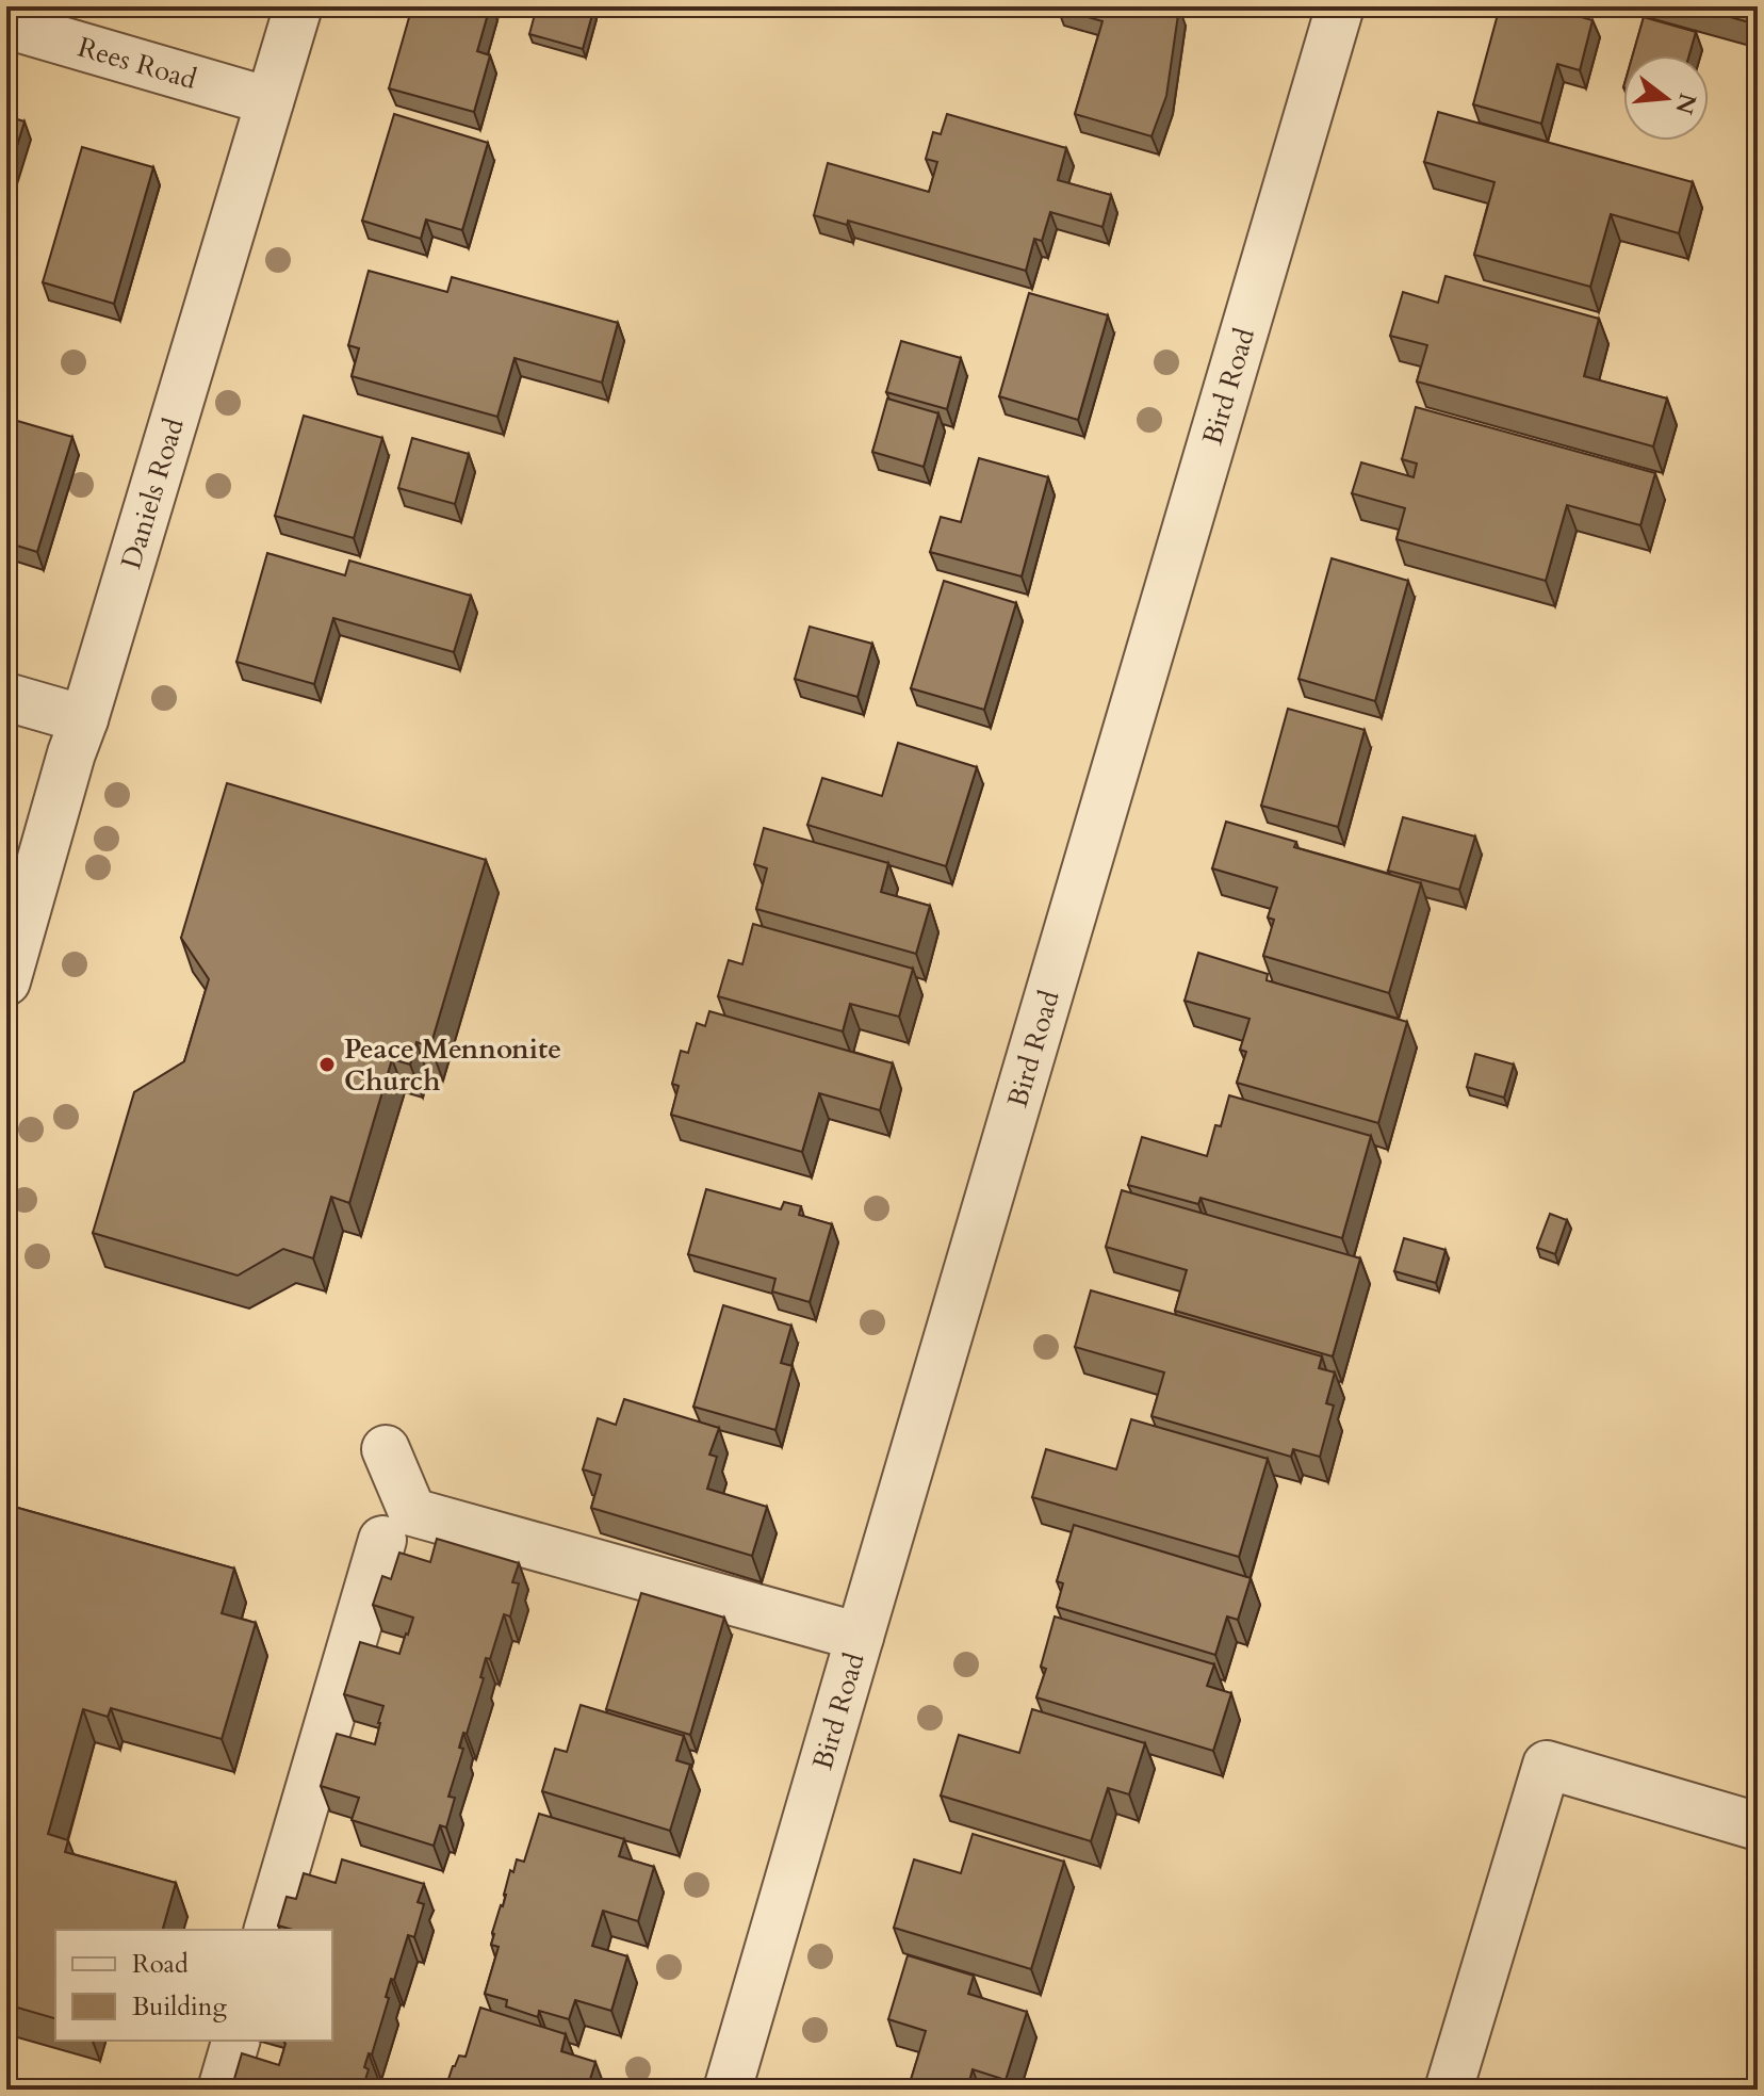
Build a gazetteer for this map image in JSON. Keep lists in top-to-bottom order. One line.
{"streets":{"street":["Rees Road","Bird Road","Daniels Road"]},"crossings":[["Rees Road","Daniels Road"]],"places":["Peace Mennonite Church"],"legend":["Road","Building"],"north":"right"}
